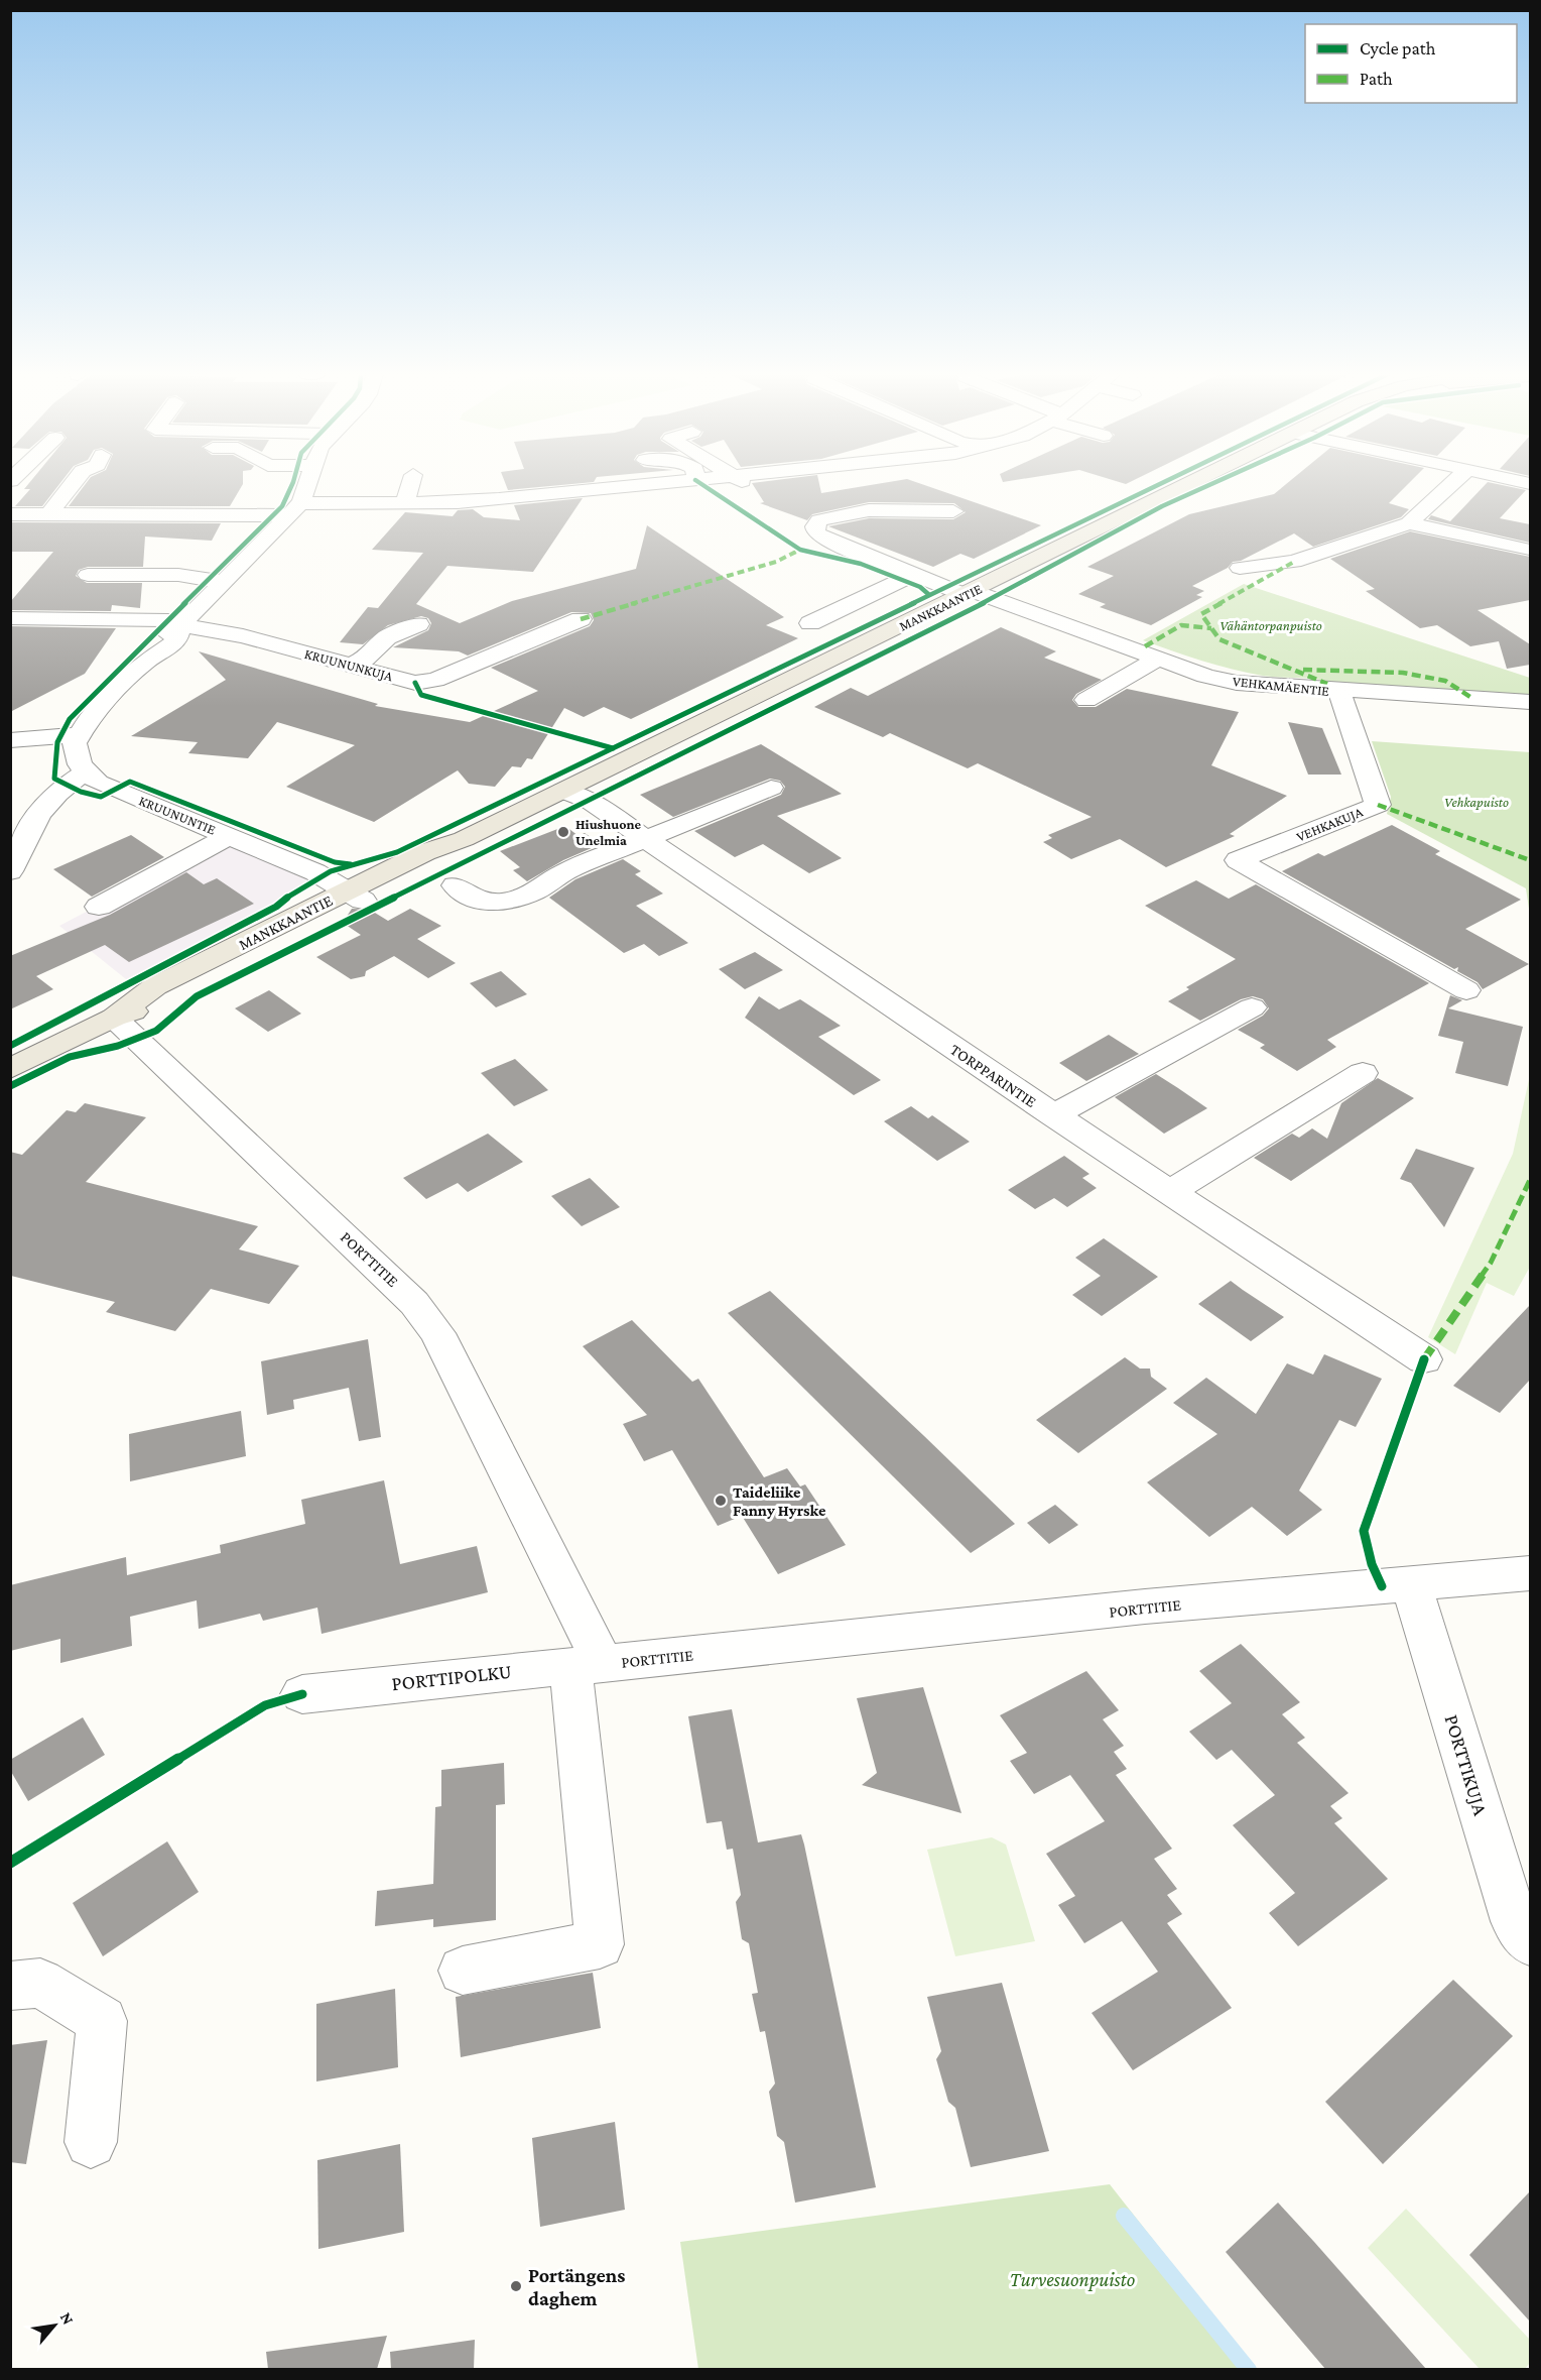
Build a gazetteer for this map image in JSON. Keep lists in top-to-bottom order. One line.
{"streets":{"main road":["MANKKAANTIE"],"street":["KRUUNUNKUJA","VEHKAMÄENTIE","KRUUNUNTIE","VEHKAKUJA","TORPPARINTIE","PORTTITIE","PORTTIPOLKU","PORTTIKUJA"]},"crossings":[["MANKKAANTIE","VEHKAMÄENTIE"],["MANKKAANTIE","KRUUNUNTIE"],["MANKKAANTIE","TORPPARINTIE"],["MANKKAANTIE","PORTTITIE"],["VEHKAMÄENTIE","VEHKAKUJA"],["PORTTITIE","PORTTIPOLKU"],["PORTTITIE","PORTTIKUJA"]],"parks":["Vähäntorpanpuisto","Vehkapuisto","Turvesuonpuisto"],"places":["Hiushuone Unelmia","Taideliike Fanny Hyrske","Portängens daghem"],"legend":["Cycle path","Path"],"north":"top right"}
